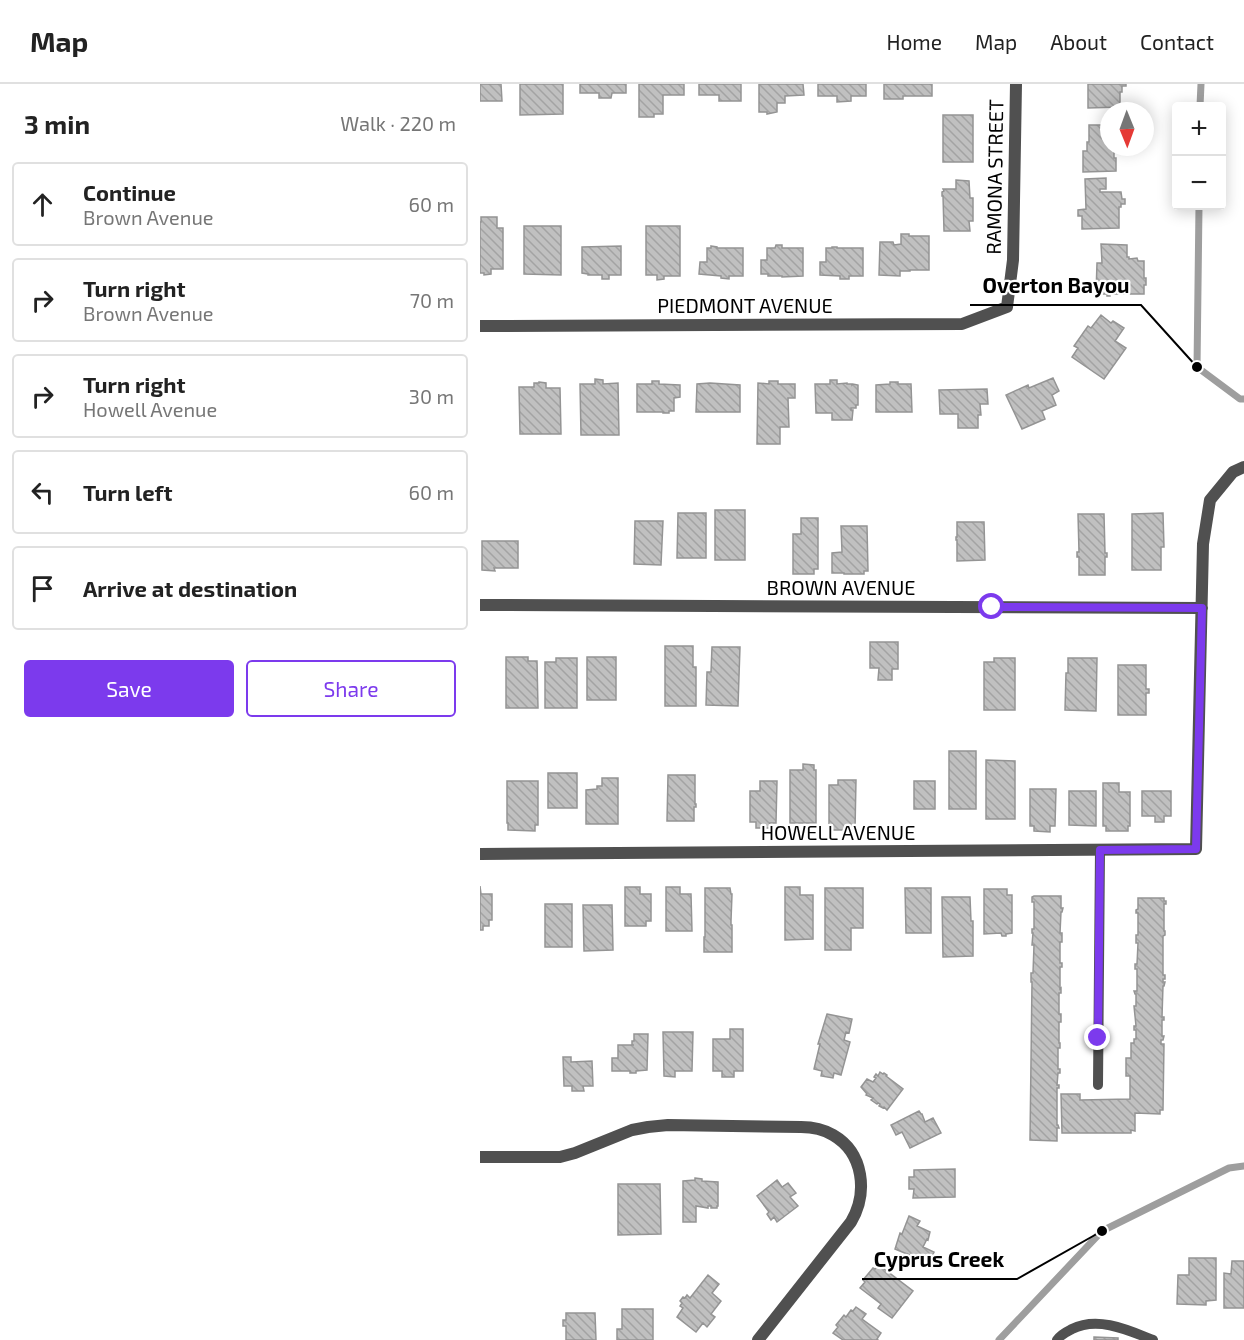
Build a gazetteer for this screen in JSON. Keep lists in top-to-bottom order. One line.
{"streets":{"street":["RAMONA STREET","PIEDMONT AVENUE","BROWN AVENUE","HOWELL AVENUE"]},"crossings":[["RAMONA STREET","PIEDMONT AVENUE"],["BROWN AVENUE","HOWELL AVENUE"]],"places":["Overton Bayou","Cyprus Creek"],"north":"bottom","page":{"header":"Map","nav":["Home","Map","About","Contact"],"heading":["3 min","Walk · 220 m"],"map_buttons":["+","−"],"list":[["Continue","Brown Avenue","60 m"],["Turn right","Brown Avenue","70 m"],["Turn right","Howell Avenue","30 m"],["Turn left","60 m"],"Arrive at destination"],"buttons":["Save","Share"]}}
